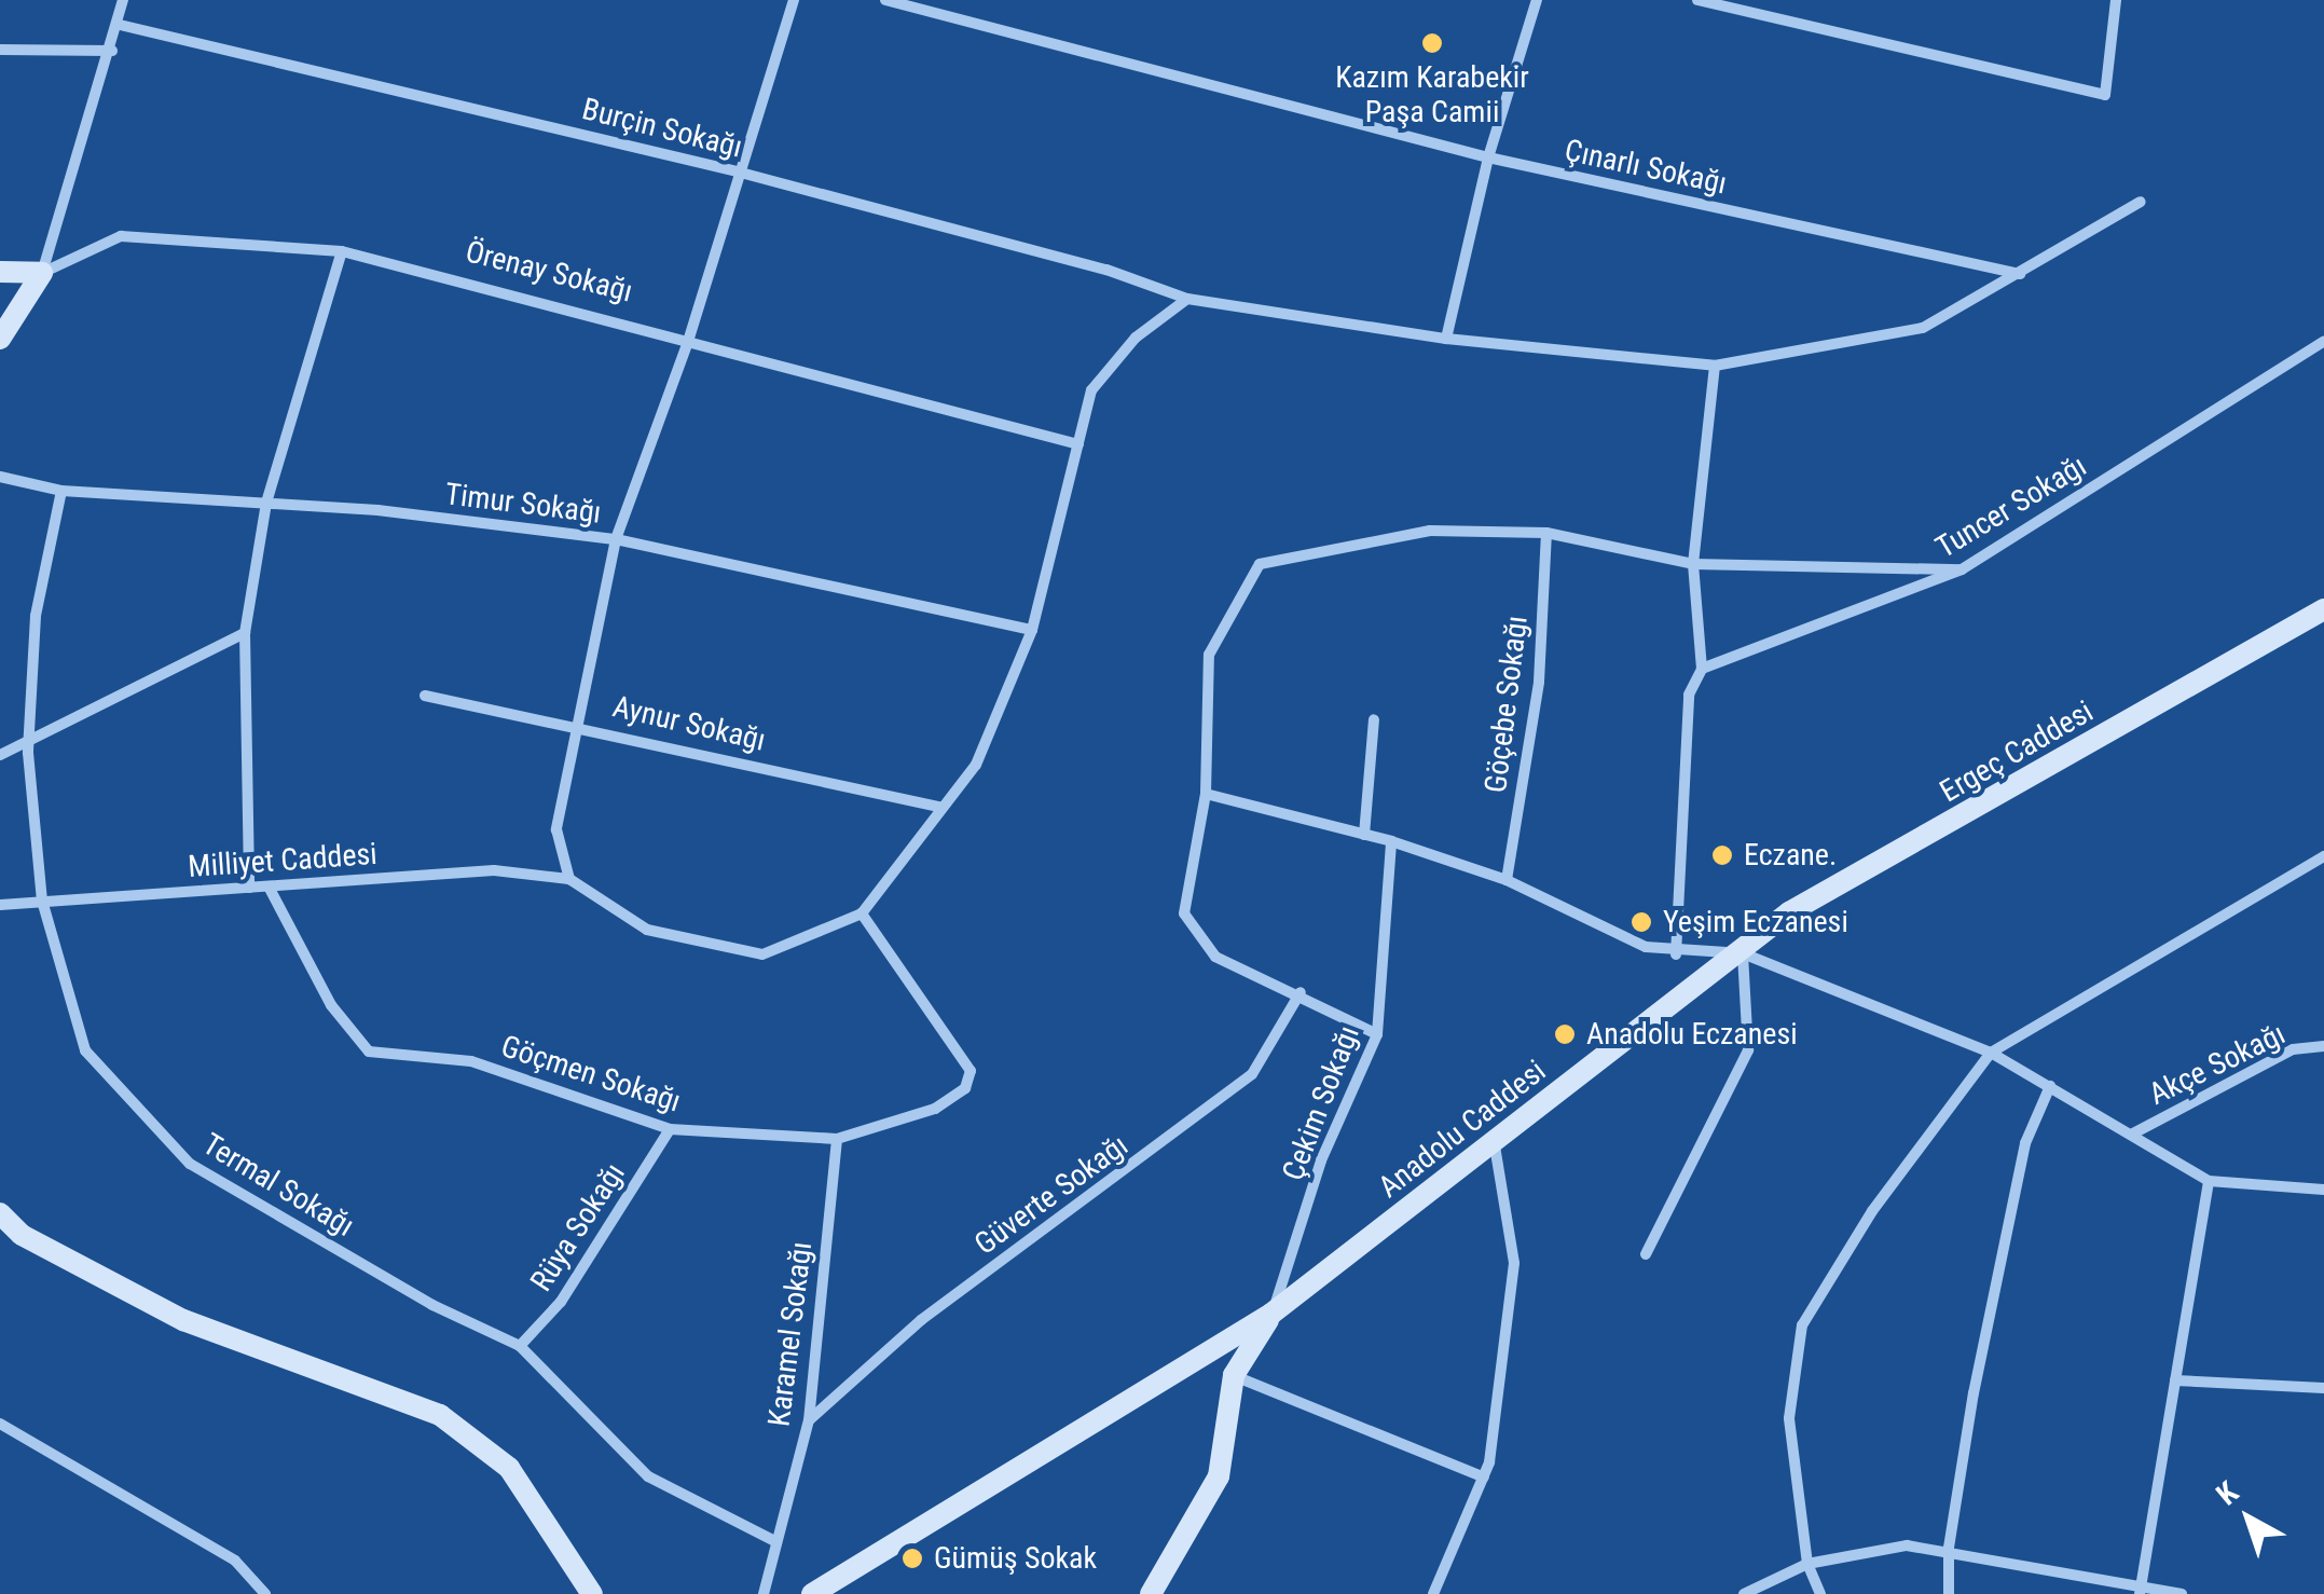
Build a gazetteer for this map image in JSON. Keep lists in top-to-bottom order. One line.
{"streets":{"street":["Burçin Sokağı","Çınarlı Sokağı","Örenay Sokağı","Timur Sokağı","Tuncer Sokağı","Göçebe Sokağı","Aynur Sokağı","Ergeç Caddesi","Milliyet Caddesi","Akçe Sokağı","Göçmen Sokağı","Çekim Sokağı","Anadolu Caddesi","Termal Sokağı","Güverte Sokağı","Rüya Sokağı","Karamel Sokağı"]},"crossings":[["Burçin Sokağı","Çınarlı Sokağı"],["Timur Sokağı","Termal Sokağı"],["Ergeç Caddesi","Anadolu Caddesi"],["Milliyet Caddesi","Göçmen Sokağı"],["Milliyet Caddesi","Termal Sokağı"],["Göçmen Sokağı","Rüya Sokağı"],["Göçmen Sokağı","Karamel Sokağı"],["Çekim Sokağı","Anadolu Caddesi"],["Termal Sokağı","Rüya Sokağı"],["Termal Sokağı","Karamel Sokağı"],["Güverte Sokağı","Karamel Sokağı"]],"places":["Kazım Karabekir Paşa Camii","Eczane.","Yeşim Eczanesi","Anadolu Eczanesi","Gümüş Sokak"],"north":"top left"}
